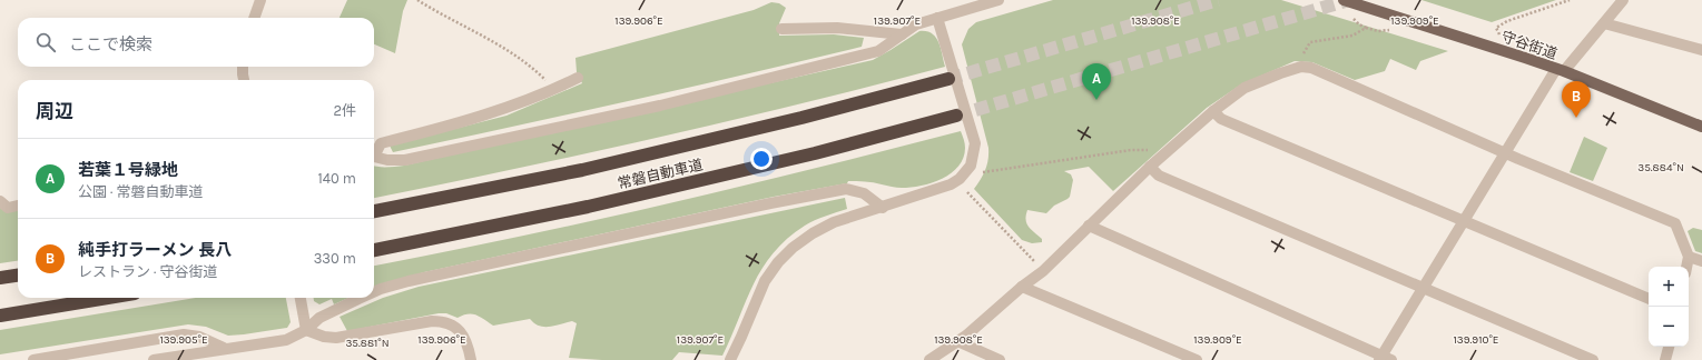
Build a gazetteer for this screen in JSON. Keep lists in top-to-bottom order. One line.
{"streets":{"highway":["常磐自動車道"],"main road":["守谷街道"]},"page":{"search":"ここで検索","pins":["A","B"],"heading":["周辺","2件"],"list":[{"mark":"A","name":"若葉１号緑地","note":"公園 · 常磐自動車道","value":"140 m"},{"mark":"B","name":"純手打ラーメン 長八","note":"レストラン · 守谷街道","value":"330 m"}],"map_buttons":["+","−"]},"coordinates":["139.907°E","139.908°E","139.909°E","139.906°E","35.884°N","139.905°E","139.910°E","35.881°N"]}
